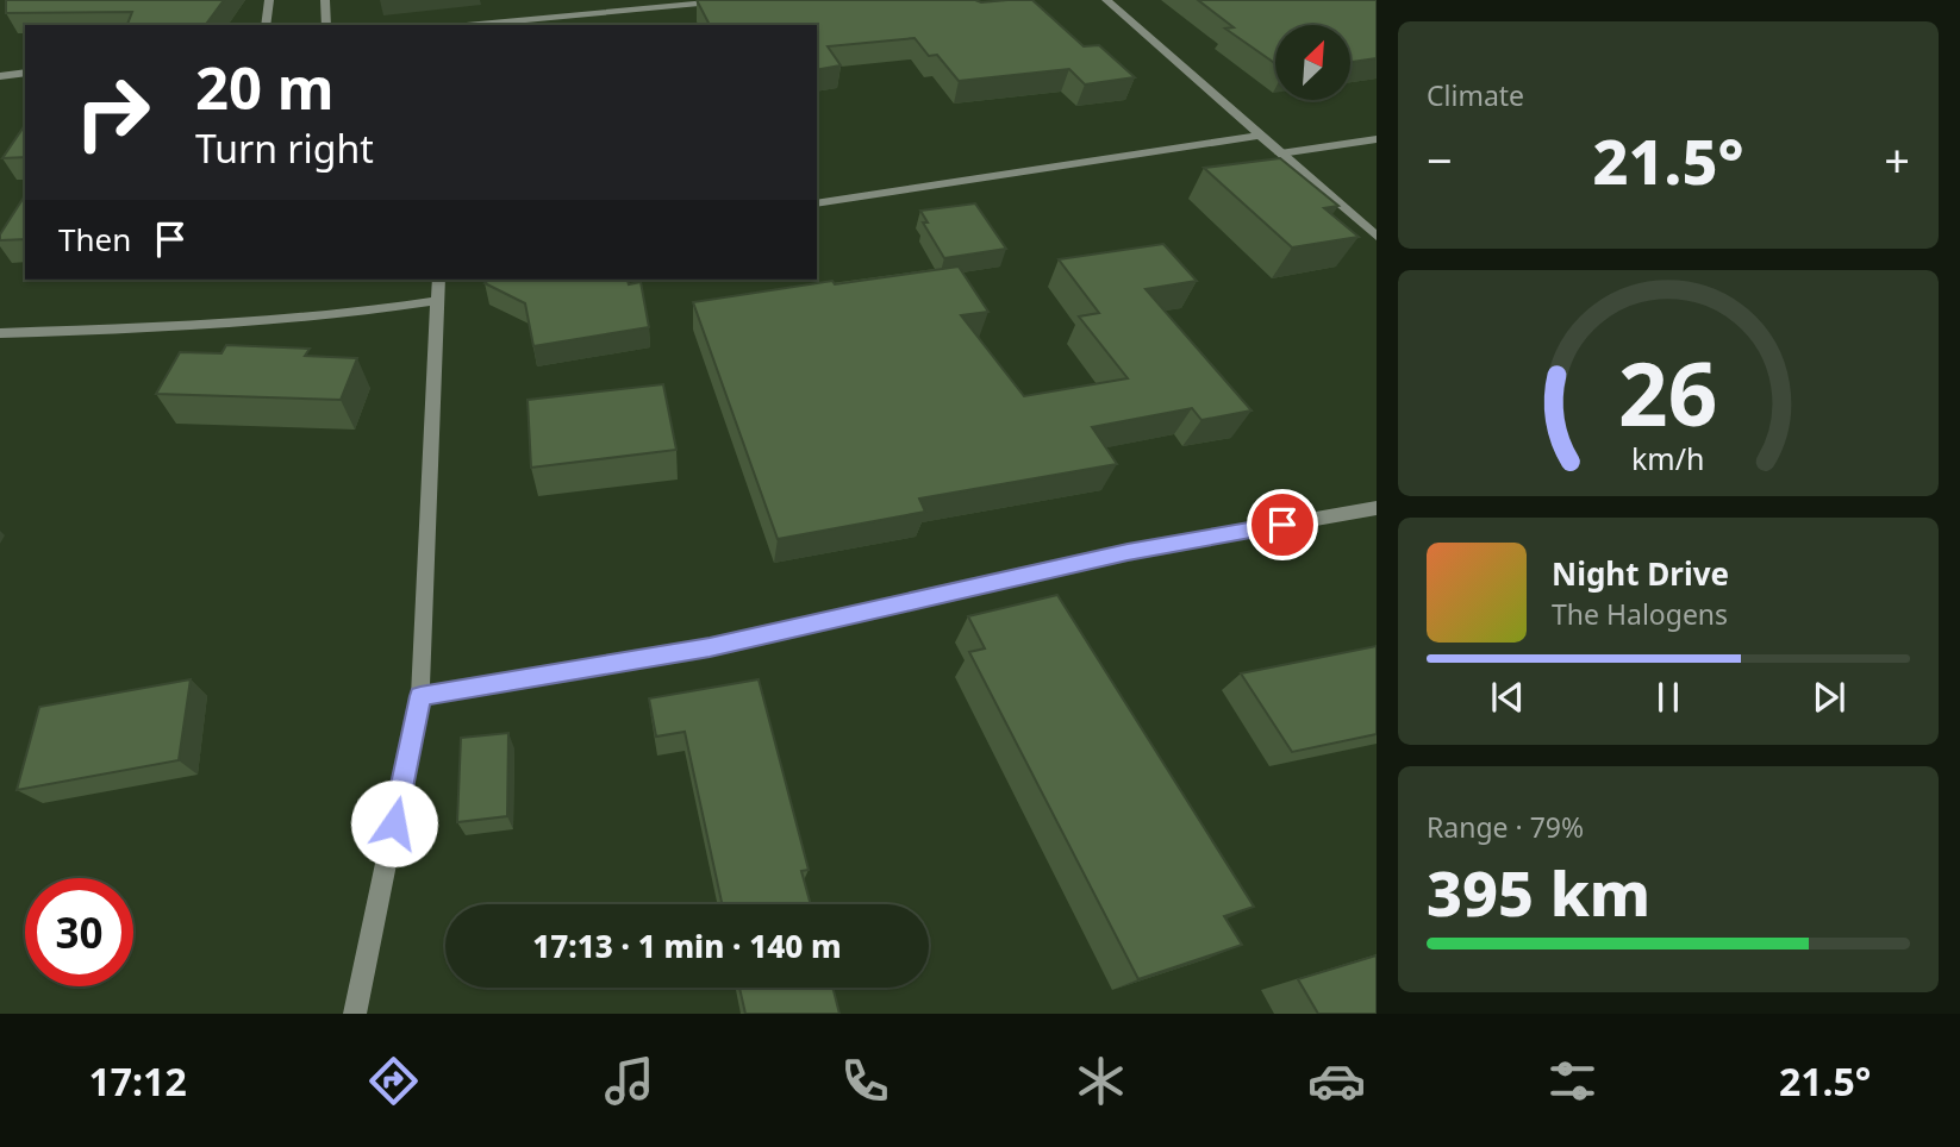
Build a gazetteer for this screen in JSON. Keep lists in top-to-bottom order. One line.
{"north":"top right","page":{"tile":["Climate",["Range · 79%","395 km"]],"turn":["20 m","Turn right"],"heat":["−","21.5°","+"],"then":"Then","song":["Night Drive","The Halogens"],"limit":"30","trip":"17:13 · 1 min · 140 m","tabs":["17:12","21.5°"],"gauge":["26","km/h"]}}
